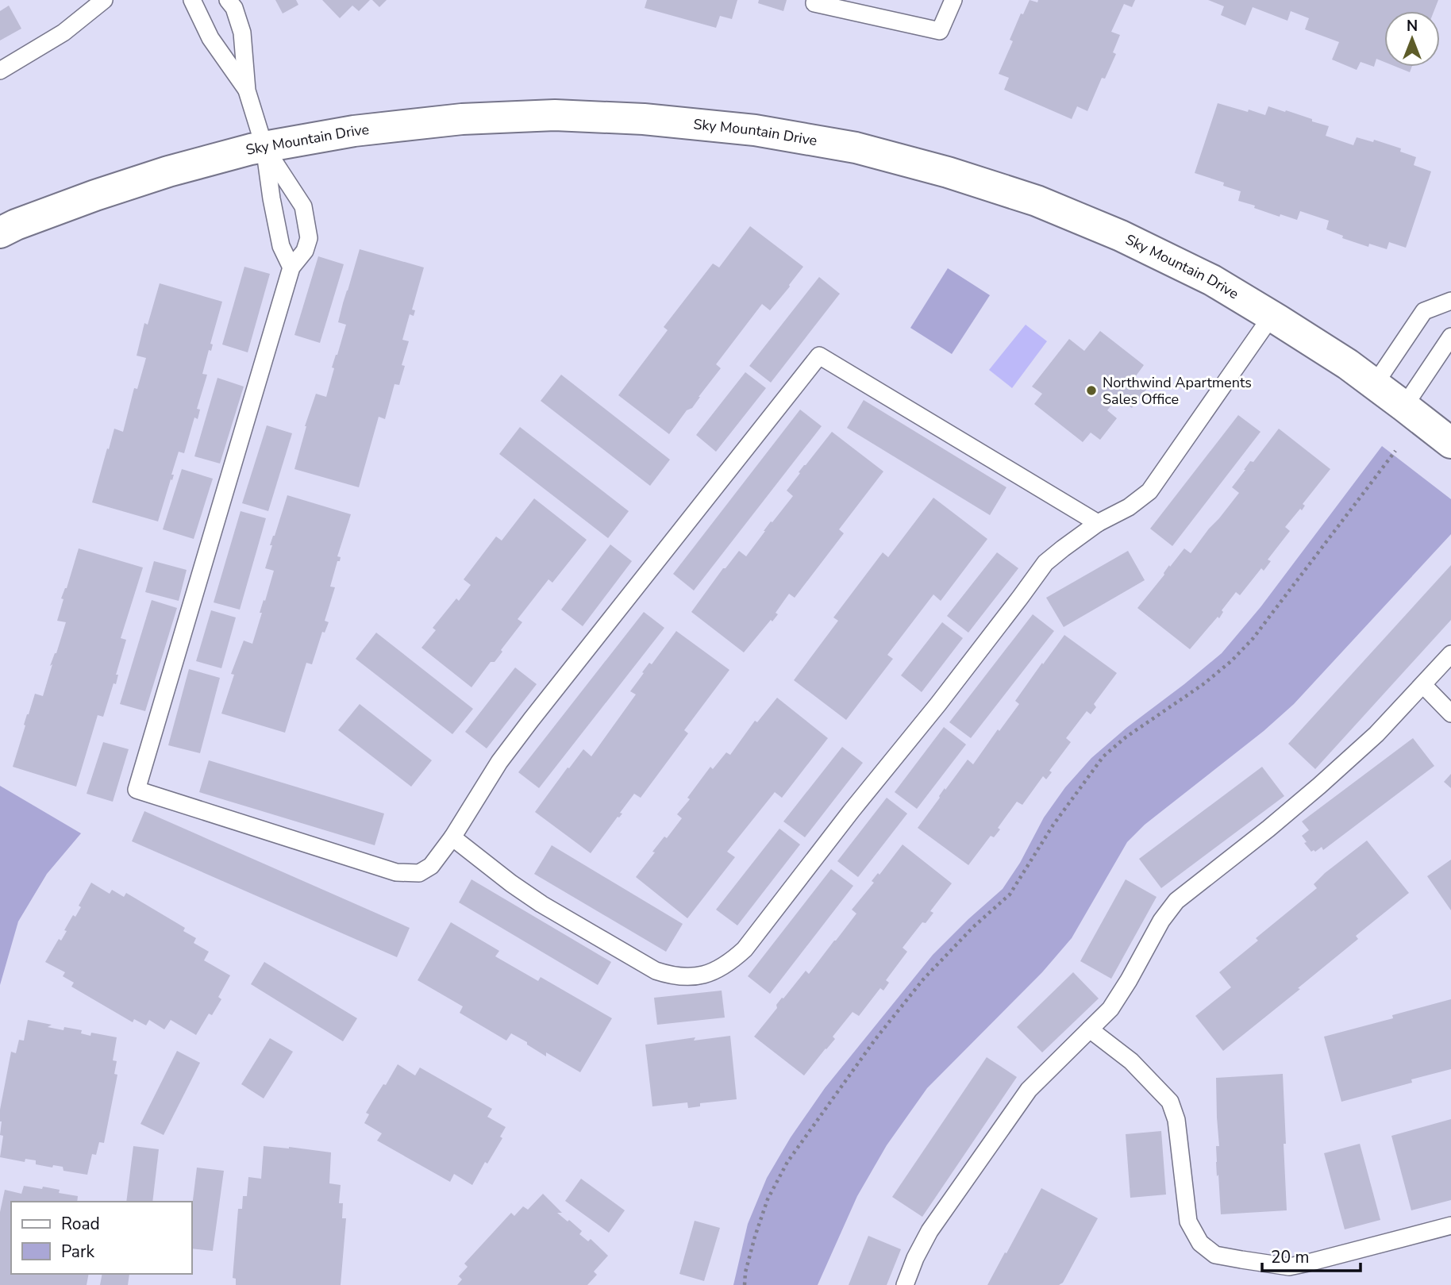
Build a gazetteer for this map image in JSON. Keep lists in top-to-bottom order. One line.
{"streets":{"street":["Sky Mountain Drive"]},"places":["Northwind Apartments Sales Office"],"legend":["Road","Park"],"scale_bar":"20 m","north":"top"}
